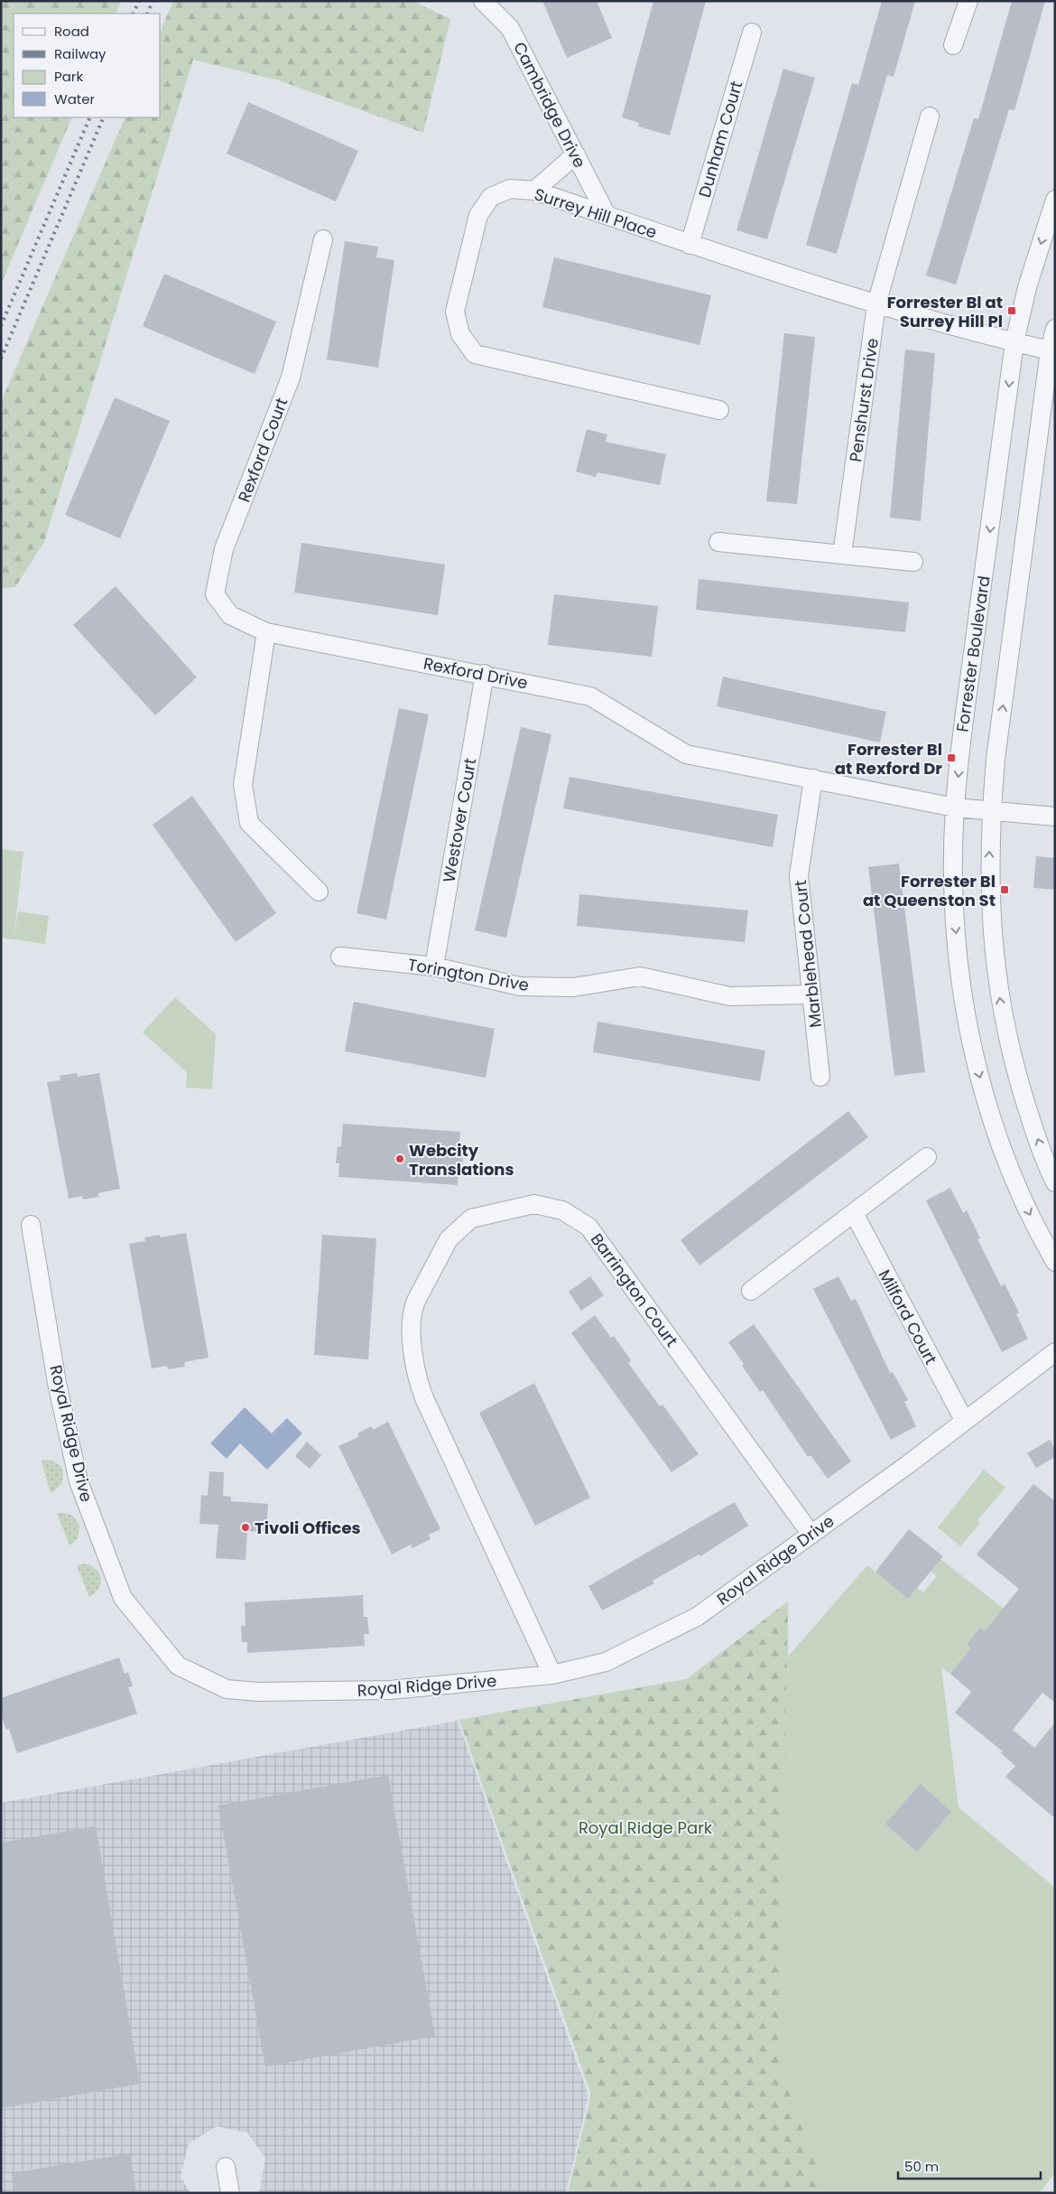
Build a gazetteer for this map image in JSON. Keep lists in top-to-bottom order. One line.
{"streets":{"street":["Cambridge Drive","Dunham Court","Surrey Hill Place","Penshurst Drive","Rexford Court","Forrester Boulevard","Rexford Drive","Westover Court","Marblehead Court","Torington Drive","Barrington Court","Milford Court","Royal Ridge Drive"]},"crossings":[["Cambridge Drive","Surrey Hill Place"],["Dunham Court","Surrey Hill Place"],["Surrey Hill Place","Penshurst Drive"],["Surrey Hill Place","Forrester Boulevard"],["Rexford Court","Rexford Drive"],["Forrester Boulevard","Rexford Drive"],["Rexford Drive","Westover Court"],["Rexford Drive","Marblehead Court"],["Westover Court","Torington Drive"],["Marblehead Court","Torington Drive"],["Barrington Court","Royal Ridge Drive"],["Milford Court","Royal Ridge Drive"]],"parks":["Royal Ridge Park"],"places":{"transit":["Forrester Bl at Surrey Hill Pl","Forrester Bl at Rexford Dr","Forrester Bl at Queenston St"],"other":["Webcity Translations","Tivoli Offices"]},"legend":["Road","Railway","Park","Water"],"scale_bar":"50 m"}
